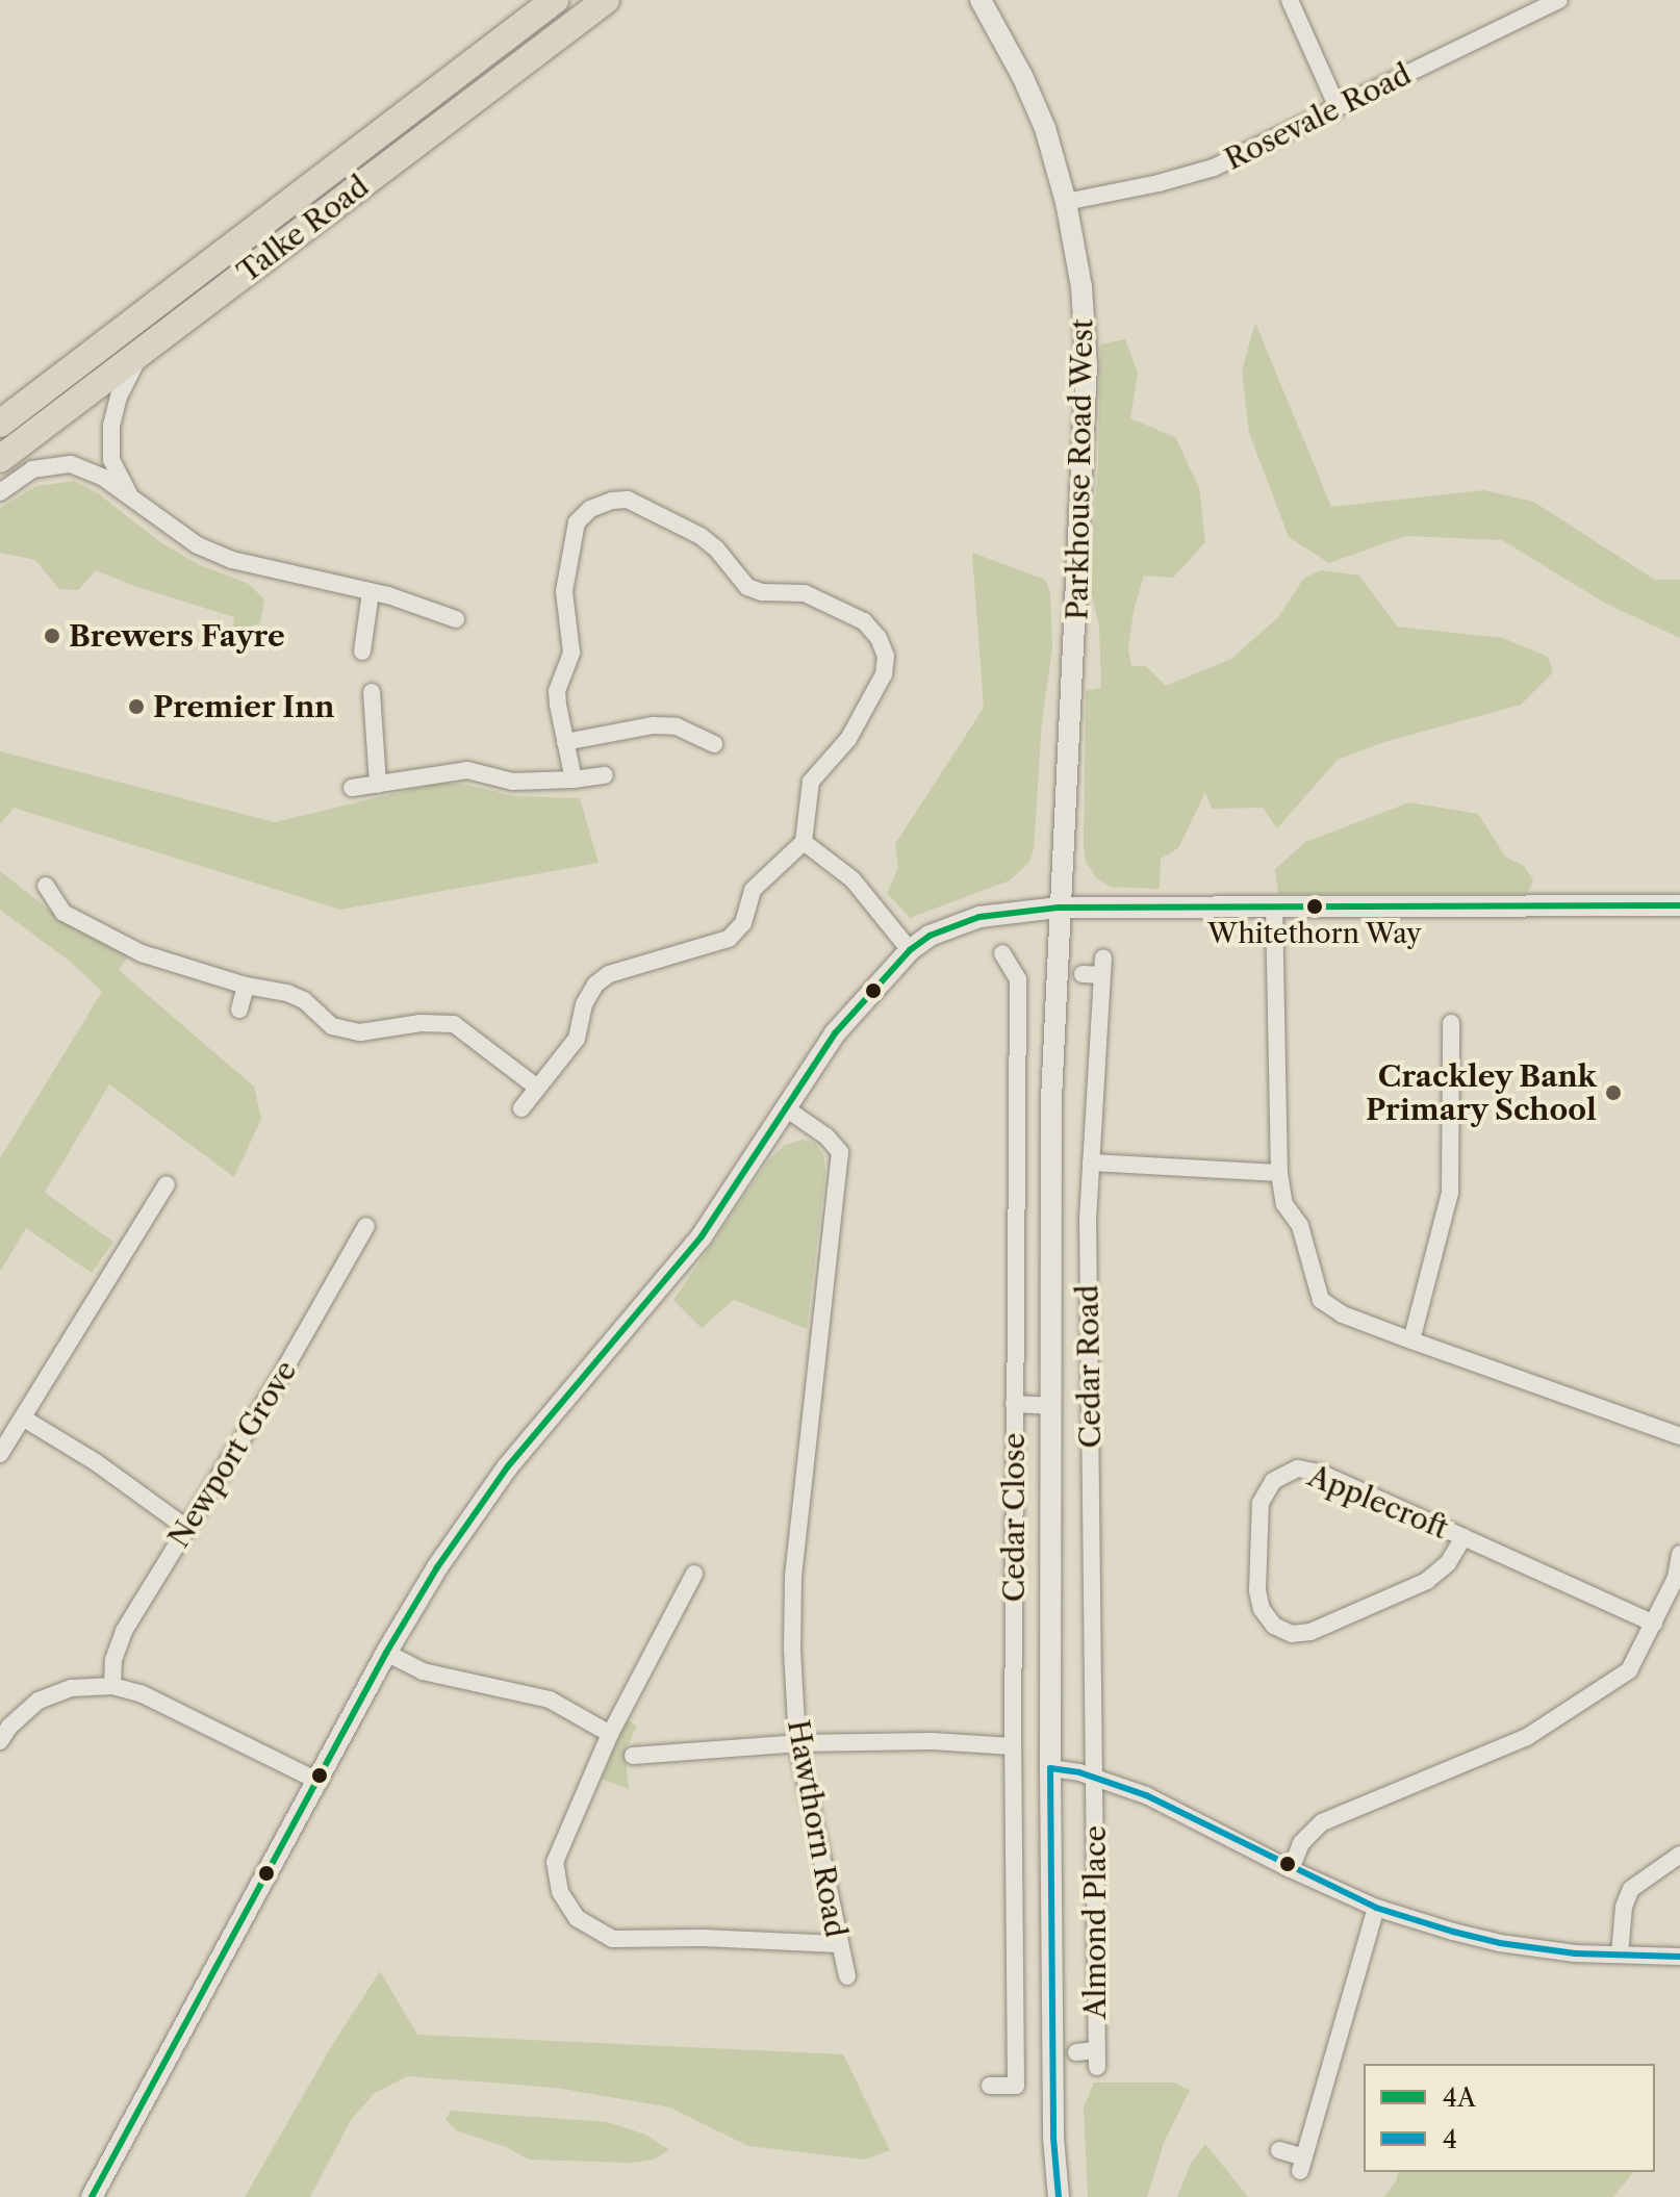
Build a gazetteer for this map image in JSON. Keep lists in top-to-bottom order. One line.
{"streets":{"highway":["Talke Road"],"street":["Rosevale Road","Parkhouse Road West","Cedar Road","Newport Grove","Applecroft","Cedar Close","Hawthorn Road","Almond Place"]},"crossings":[["Rosevale Road","Parkhouse Road West"],["Parkhouse Road West","Cedar Road"],["Cedar Road","Cedar Close"],["Cedar Road","Almond Place"]],"places":["Brewers Fayre","Premier Inn","Whitethorn Way","Crackley Bank Primary School"],"lines":["transit line 4A","transit line 4"],"legend":["4A","4"]}
